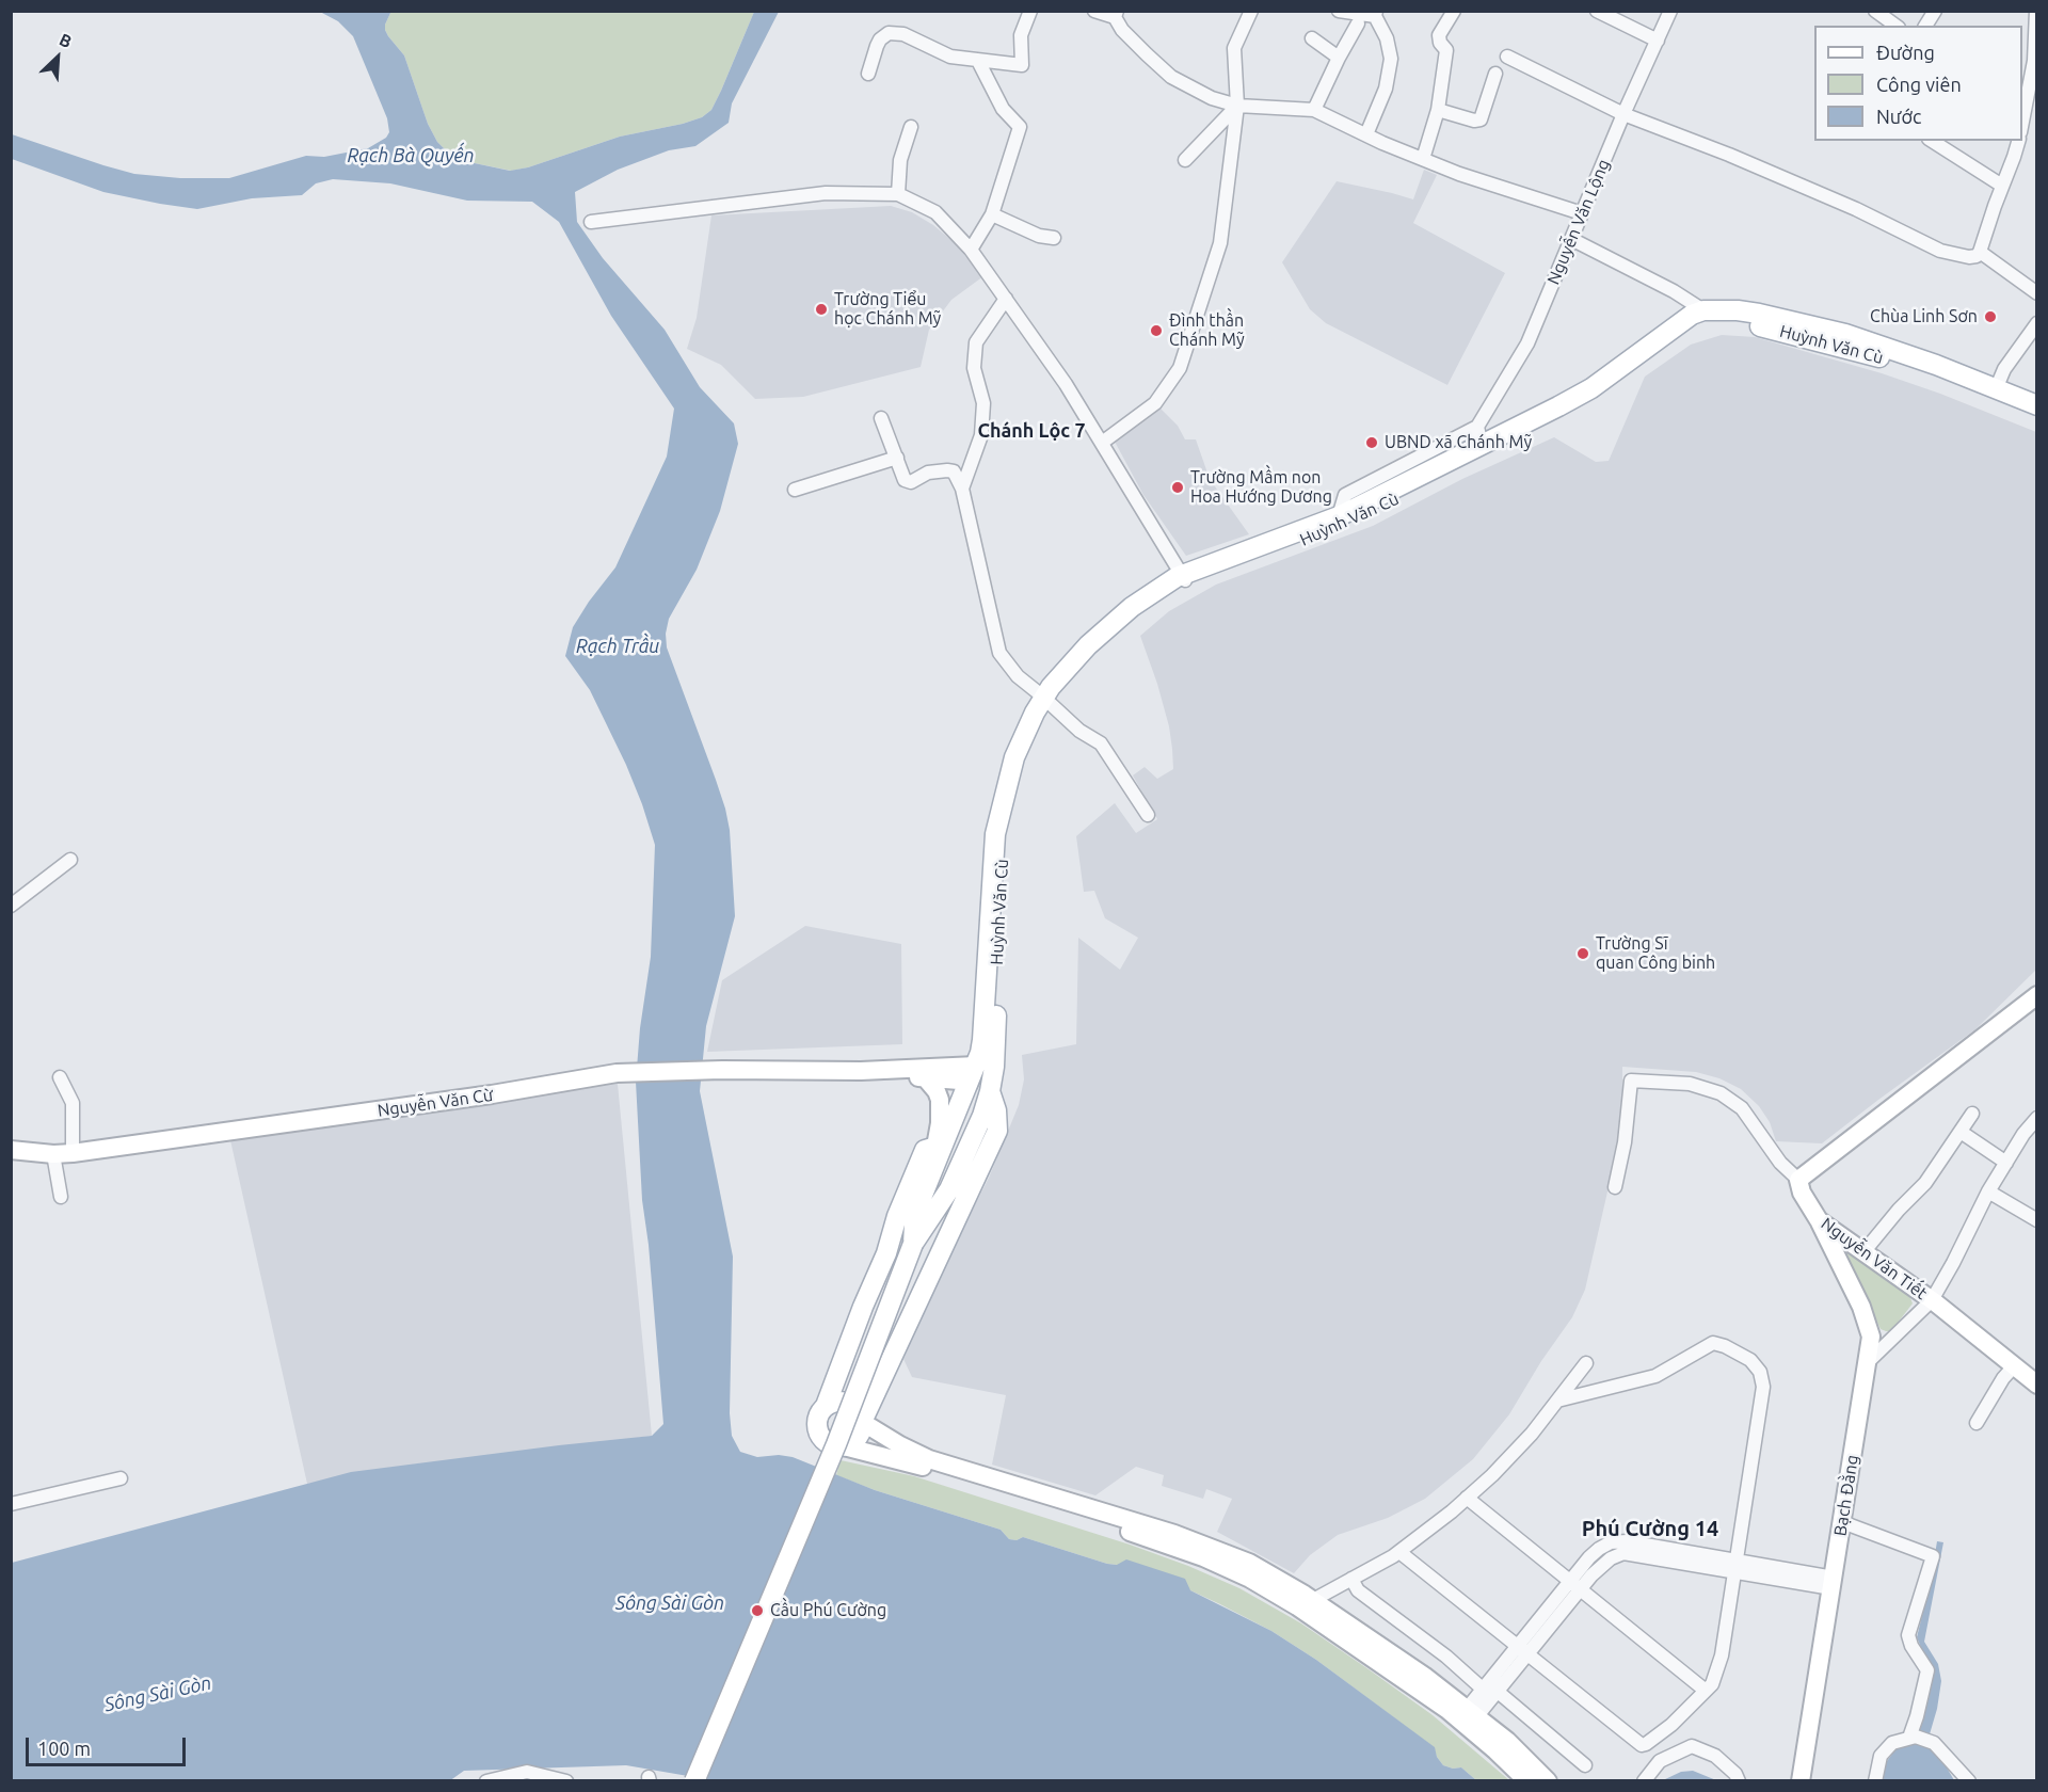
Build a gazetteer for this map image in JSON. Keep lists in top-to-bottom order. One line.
{"streets":{"main road":["Huỳnh Văn Cù"],"street":["Nguyễn Văn Lộng","Nguyễn Văn Cừ","Nguyễn Văn Tiết","Bạch Đằng"]},"crossings":[["Nguyễn Văn Tiết","Bạch Đằng"]],"districts":["Chánh Lộc 7","Phú Cường 14"],"water":["Rạch Bà Quyến","Rạch Trầu","Sông Sài Gòn"],"places":["Trường Tiểu học Chánh Mỹ","Chùa Linh Sơn","Đình thần Chánh Mỹ","UBND xã Chánh Mỹ","Trường Mầm non Hoa Hướng Dương","Trường Sĩ quan Công binh","Cầu Phú Cường"],"legend":["Đường","Công viên","Nước"],"scale_bar":"100 m","north":"top right"}
